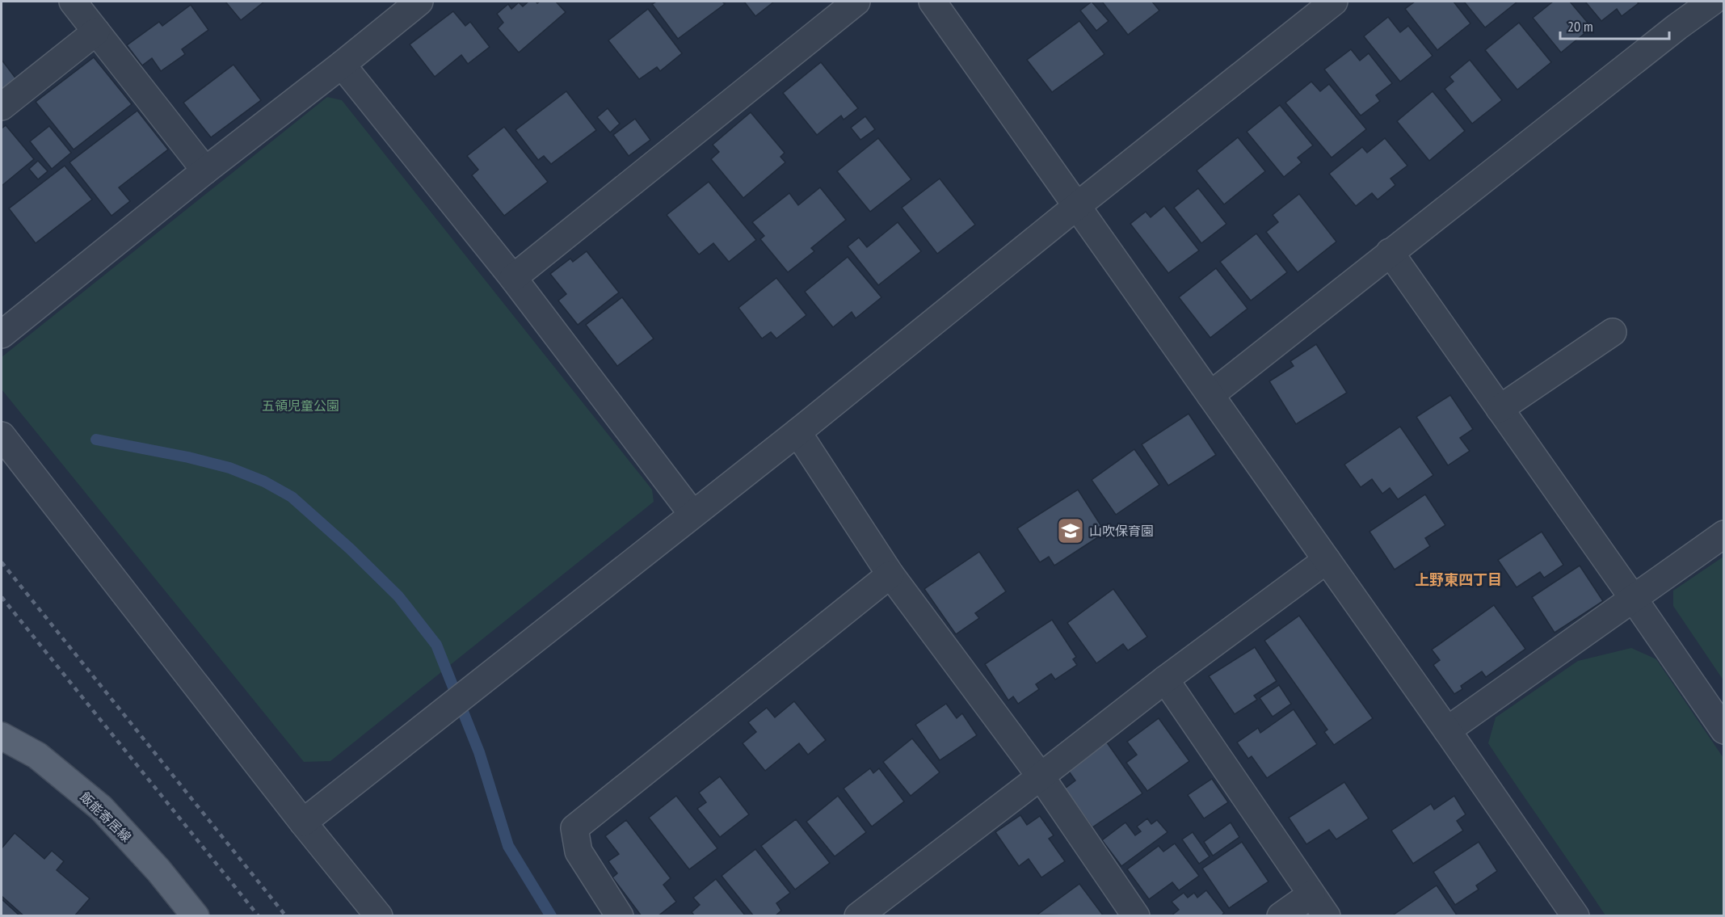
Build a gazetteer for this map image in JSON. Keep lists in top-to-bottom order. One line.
{"streets":{"main road":["飯能寄居線"]},"districts":["上野東四丁目"],"parks":["五領児童公園"],"places":{"school or university":["山吹保育園"]},"scale_bar":"20 m"}
